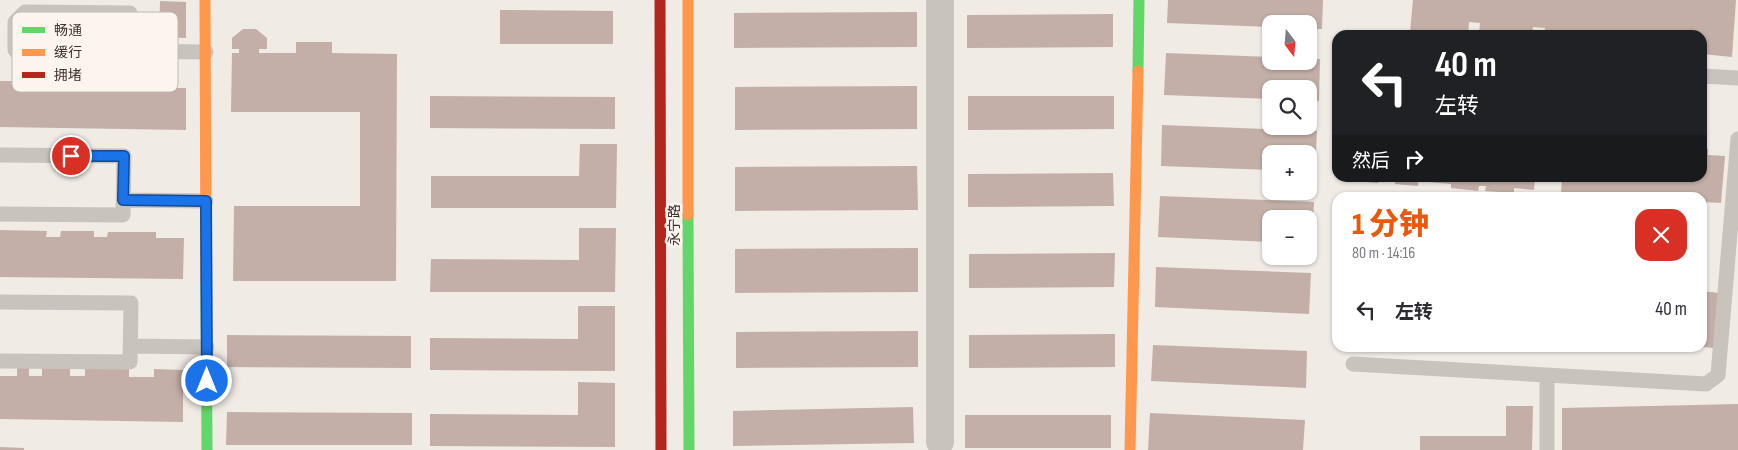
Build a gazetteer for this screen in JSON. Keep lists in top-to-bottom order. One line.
{"streets":{"street":["永宁路"]},"legend":["畅通","缓行","拥堵"],"north":"bottom","page":{"map_buttons":["+","−"],"turn":["40 m","左转"],"then":"然后","heading":["1 分钟","80 m · 14:16"],"list":[{"name":"左转","value":"40 m"}]}}
